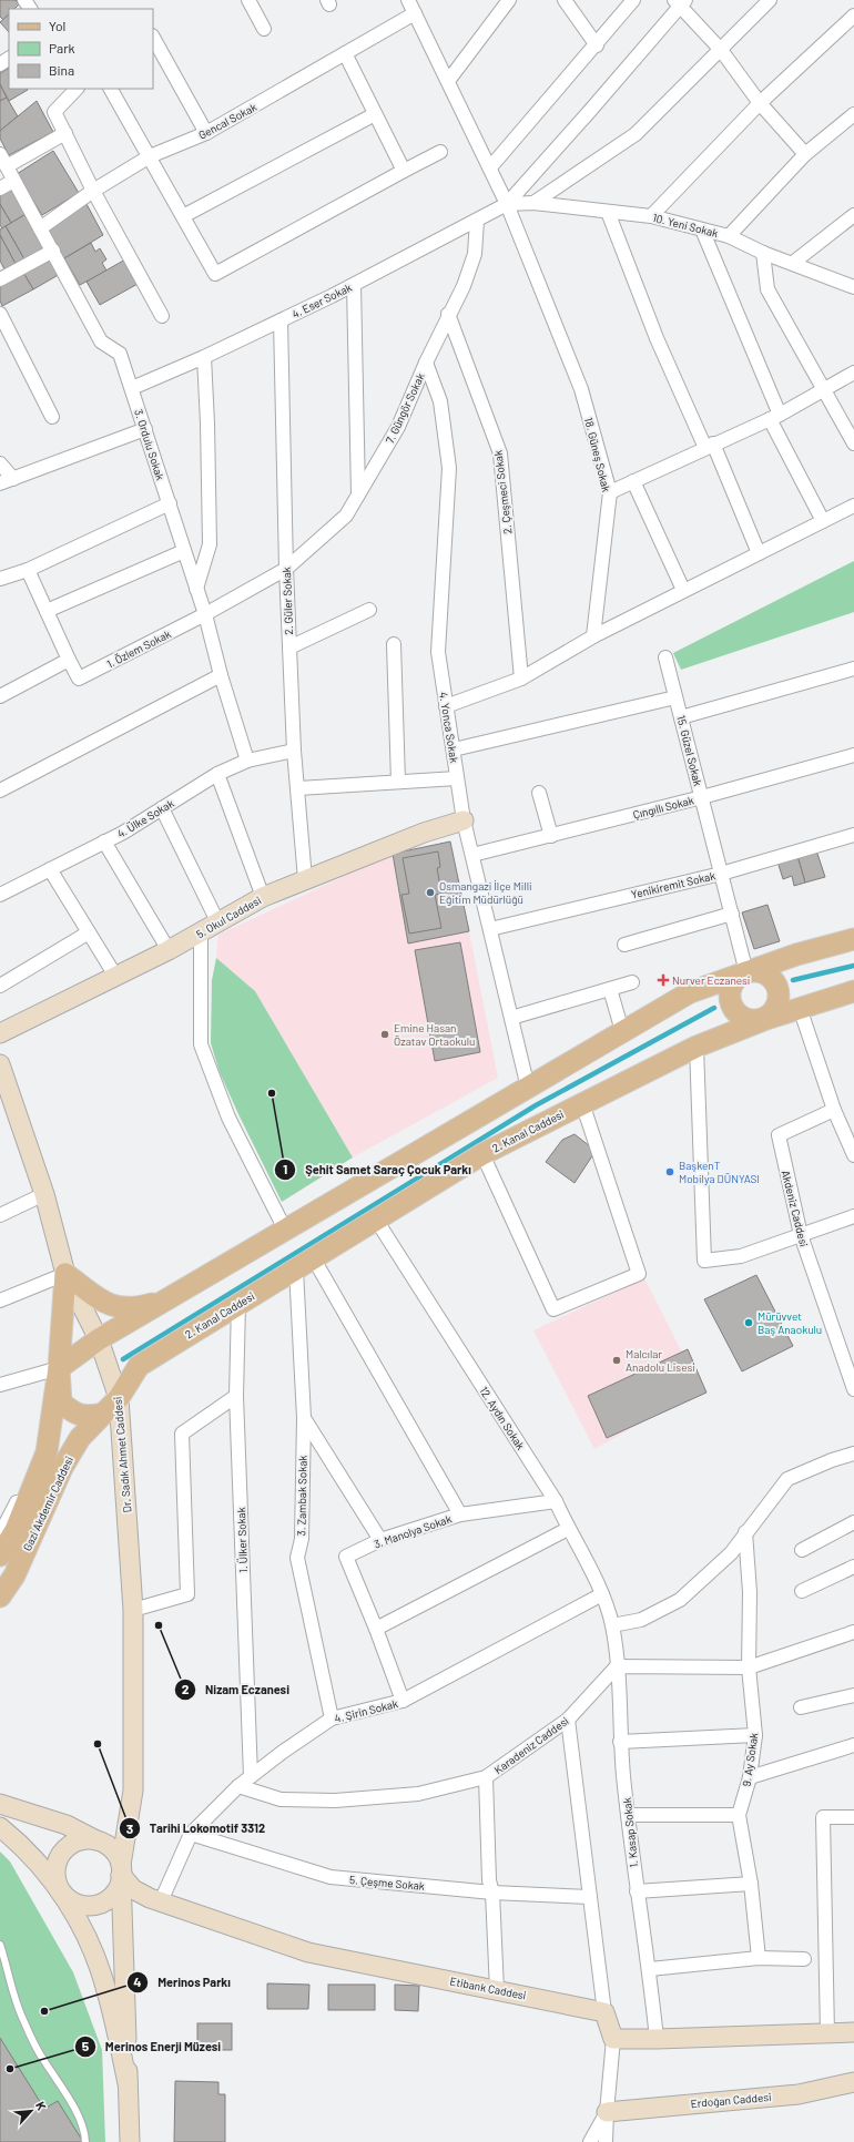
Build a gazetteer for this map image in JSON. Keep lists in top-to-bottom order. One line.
{"streets":{"main road":["5. Okul Caddesi","2. Kanal Caddesi","Dr. Sadık Ahmet Caddesi","Gazi Akdemir Caddesi","Etibank Caddesi","Erdoğan Caddesi"],"street":["Gencal Sokak","10. Yeni Sokak","4. Eser Sokak","7. Güngör Sokak","3. Ordulu Sokak","18. Güneş Sokak","2. Çeşmeci Sokak","2. Güler Sokak","1. Özlem Sokak","4. Yonca Sokak","15. Güzel Sokak","Çıngıllı Sokak","4. Ülke Sokak","Yenikiremit Sokak","Akdeniz Caddesi","12. Aydın Sokak","3. Zambak Sokak","3. Manolya Sokak","1. Ülker Sokak","4. Şirin Sokak","Karadeniz Caddesi","9. Ay Sokak","1. Kasap Sokak","5. Çeşme Sokak"]},"crossings":[["Gencal Sokak","3. Ordulu Sokak"],["Gencal Sokak","18. Güneş Sokak"],["10. Yeni Sokak","4. Eser Sokak"],["10. Yeni Sokak","18. Güneş Sokak"],["4. Eser Sokak","7. Güngör Sokak"],["4. Eser Sokak","3. Ordulu Sokak"],["4. Eser Sokak","18. Güneş Sokak"],["4. Eser Sokak","2. Güler Sokak"],["7. Güngör Sokak","2. Çeşmeci Sokak"],["7. Güngör Sokak","2. Güler Sokak"],["7. Güngör Sokak","1. Özlem Sokak"],["7. Güngör Sokak","4. Yonca Sokak"],["3. Ordulu Sokak","1. Özlem Sokak"],["3. Ordulu Sokak","4. Ülke Sokak"],["2. Güler Sokak","1. Özlem Sokak"],["2. Güler Sokak","4. Ülke Sokak"],["2. Güler Sokak","5. Okul Caddesi"],["4. Yonca Sokak","Çıngıllı Sokak"],["4. Yonca Sokak","Yenikiremit Sokak"],["4. Yonca Sokak","5. Okul Caddesi"],["15. Güzel Sokak","Çıngıllı Sokak"],["15. Güzel Sokak","Yenikiremit Sokak"],["15. Güzel Sokak","2. Kanal Caddesi"],["2. Kanal Caddesi","12. Aydın Sokak"],["2. Kanal Caddesi","Dr. Sadık Ahmet Caddesi"],["2. Kanal Caddesi","3. Zambak Sokak"],["2. Kanal Caddesi","Gazi Akdemir Caddesi"],["2. Kanal Caddesi","1. Ülker Sokak"],["12. Aydın Sokak","3. Manolya Sokak"],["12. Aydın Sokak","4. Şirin Sokak"],["12. Aydın Sokak","1. Kasap Sokak"],["Dr. Sadık Ahmet Caddesi","Etibank Caddesi"],["3. Zambak Sokak","4. Şirin Sokak"],["3. Manolya Sokak","4. Şirin Sokak"],["1. Ülker Sokak","4. Şirin Sokak"],["4. Şirin Sokak","Karadeniz Caddesi"],["4. Şirin Sokak","5. Çeşme Sokak"],["4. Şirin Sokak","Etibank Caddesi"],["Karadeniz Caddesi","1. Kasap Sokak"]],"places":{"other":["Osmangazi İlçe Milli Eğitim Müdürlüğü","Emine Hasan Özatav Ortaokulu","Şehit Samet Saraç Çocuk Parkı","BaşkenT Mobilya DÜNYASI","Mürüvvet Baş Anaokulu","Malcılar Anadolu Lisesi","Nizam Eczanesi","Tarihi Lokomotif 3312","Merinos Parkı","Merinos Enerji Müzesi"],"health":["Nurver Eczanesi"]},"legend":["Yol","Park","Bina"],"north":"top right"}
